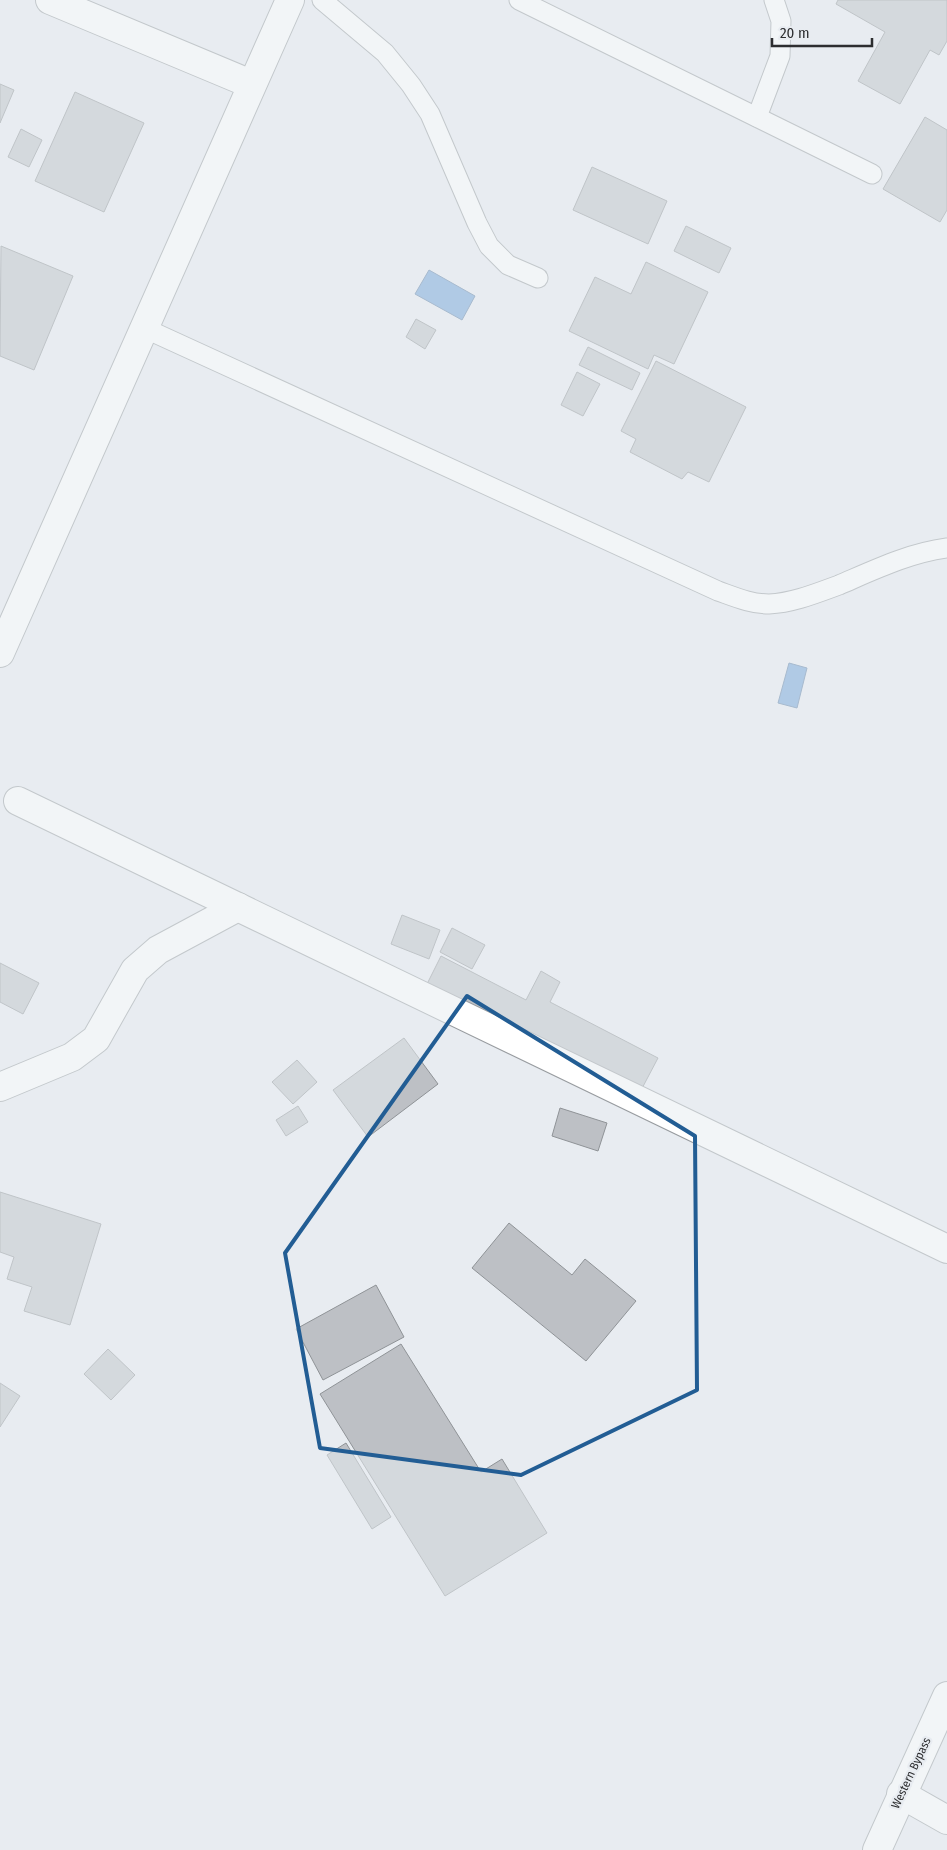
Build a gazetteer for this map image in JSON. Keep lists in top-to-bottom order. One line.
{"streets":{"street":["Western Bypass"]},"scale_bar":"20 m"}
